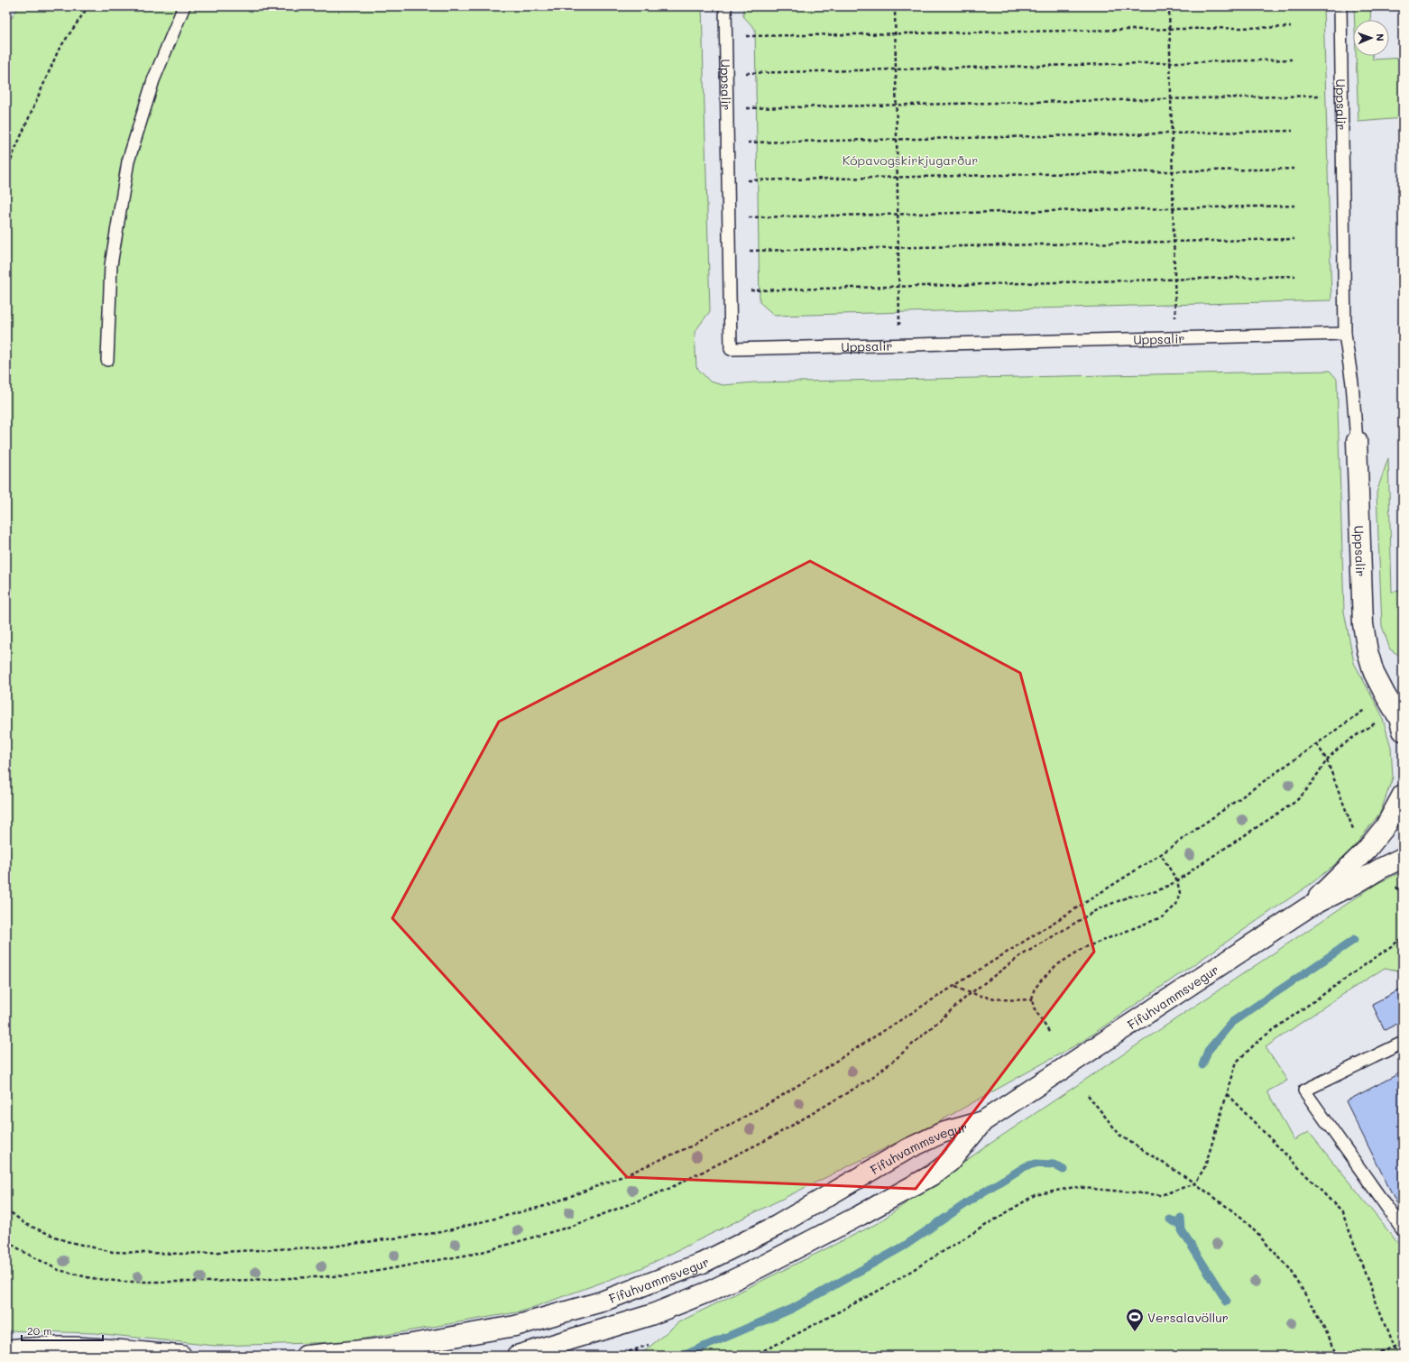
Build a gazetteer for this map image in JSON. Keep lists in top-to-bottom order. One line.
{"streets":{"main road":["Uppsalir","Fífuhvammsvegur"]},"parks":["Kópavogskirkjugarður"],"places":{"sports":["Versalavöllur"]},"scale_bar":"20 m","north":"right"}
